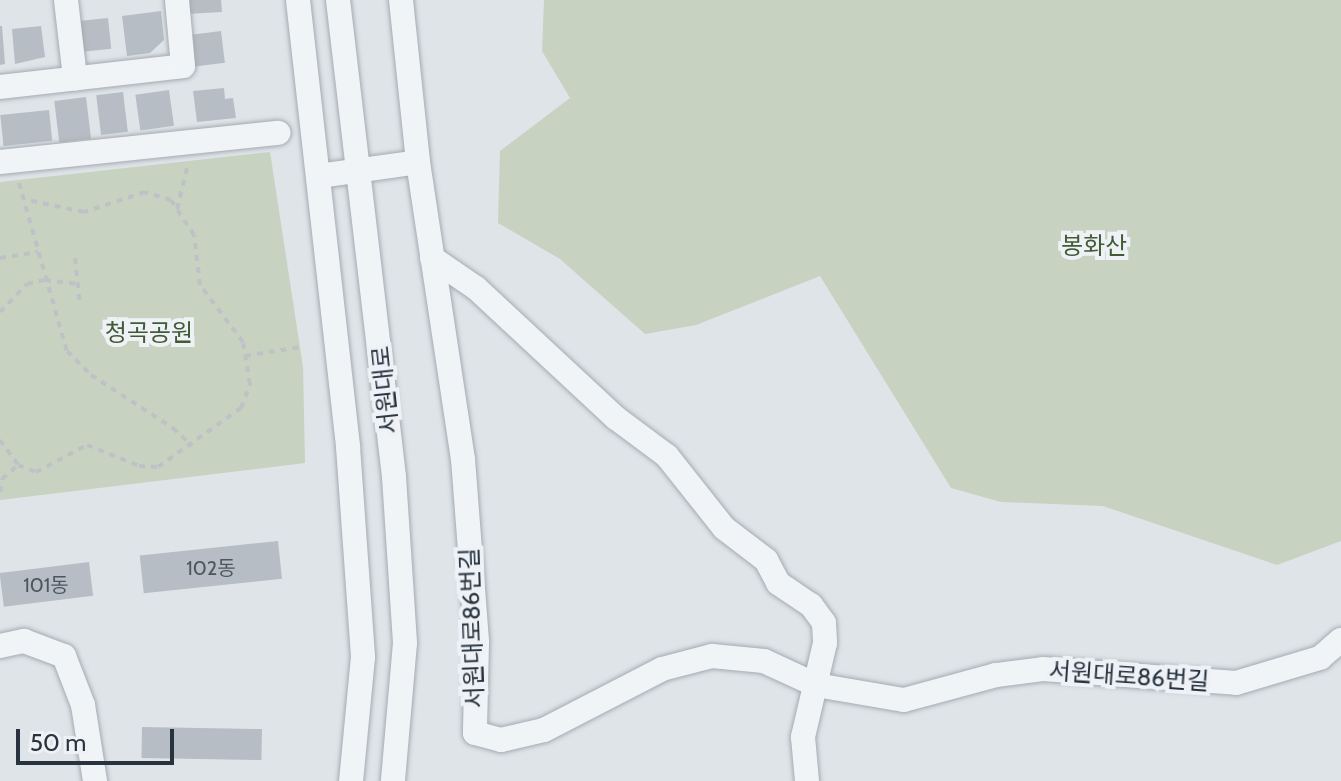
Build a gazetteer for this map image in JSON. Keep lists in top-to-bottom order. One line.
{"streets":{"street":["서원대로","서원대로86번길"]},"parks":["봉화산","청곡공원"],"house_numbers":["102동","101동"],"scale_bar":"50 m"}
